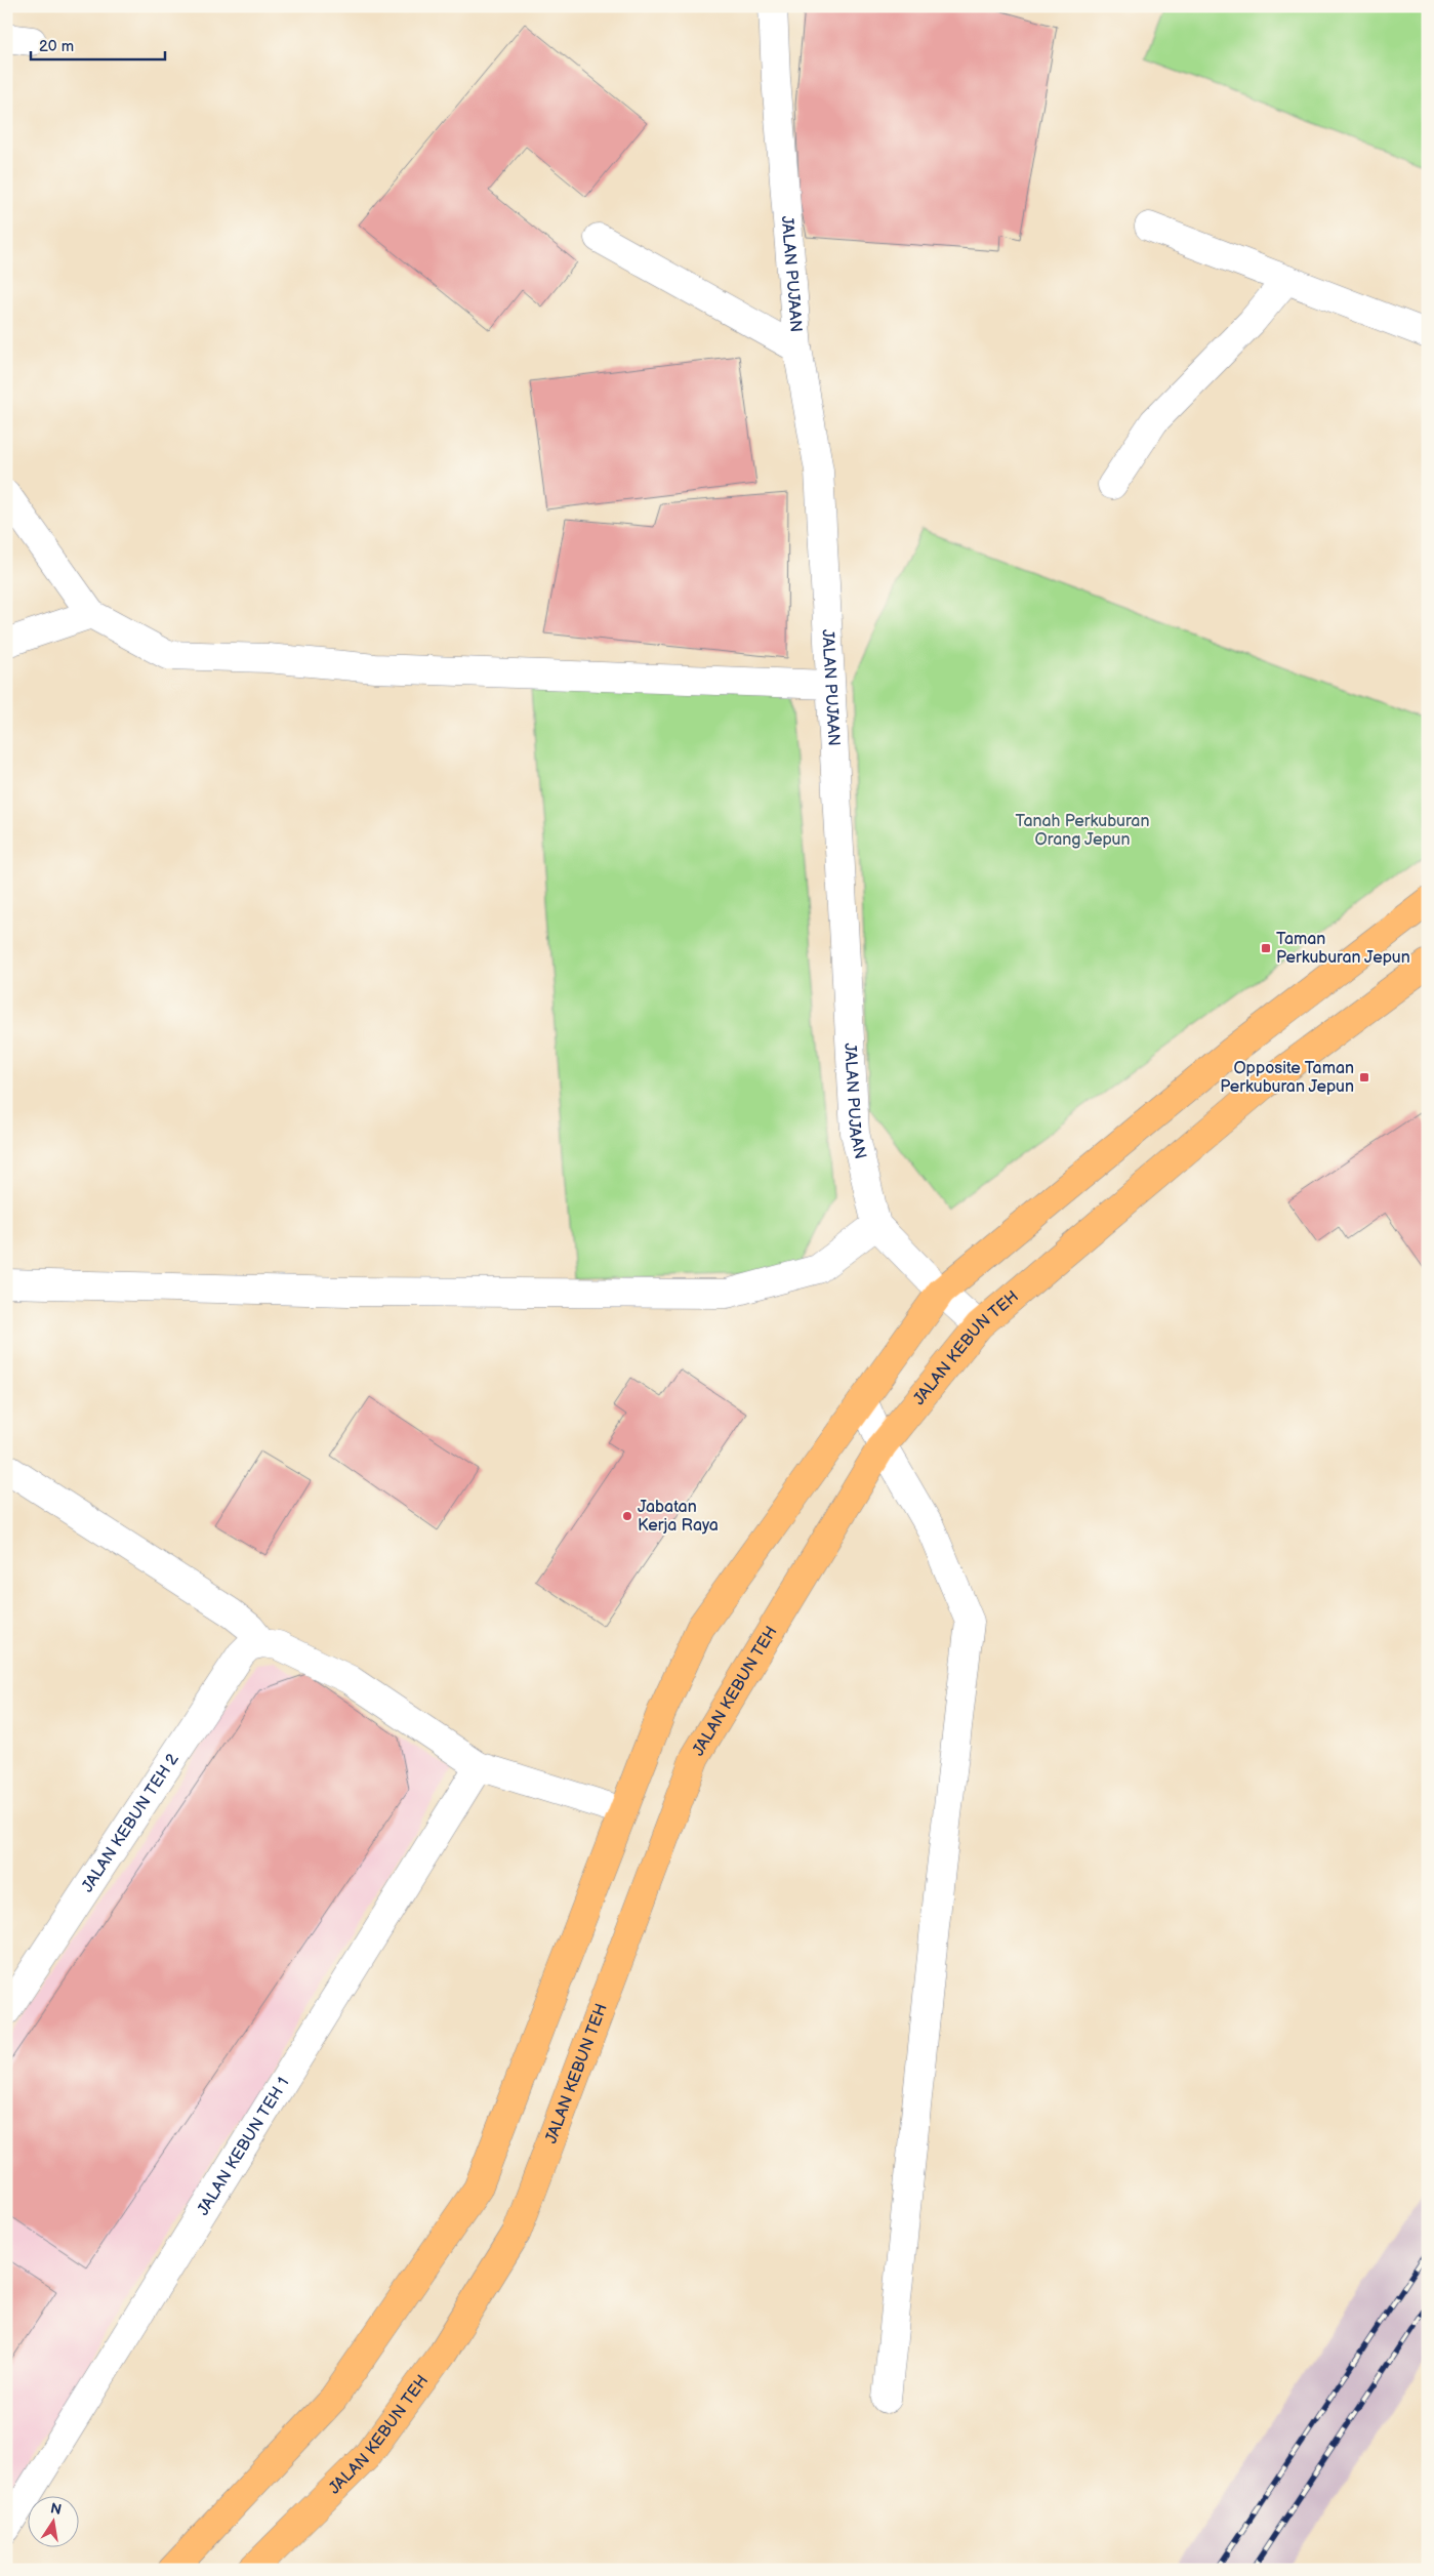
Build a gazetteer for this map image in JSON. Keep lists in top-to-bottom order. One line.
{"streets":{"main road":["JALAN KEBUN TEH"],"street":["JALAN PUJAAN","JALAN KEBUN TEH 2","JALAN KEBUN TEH 1"]},"parks":["Tanah Perkuburan Orang Jepun"],"places":{"transit":["Taman Perkuburan Jepun","Opposite Taman Perkuburan Jepun"],"other":["Jabatan Kerja Raya"]},"scale_bar":"20 m","north":"top"}
